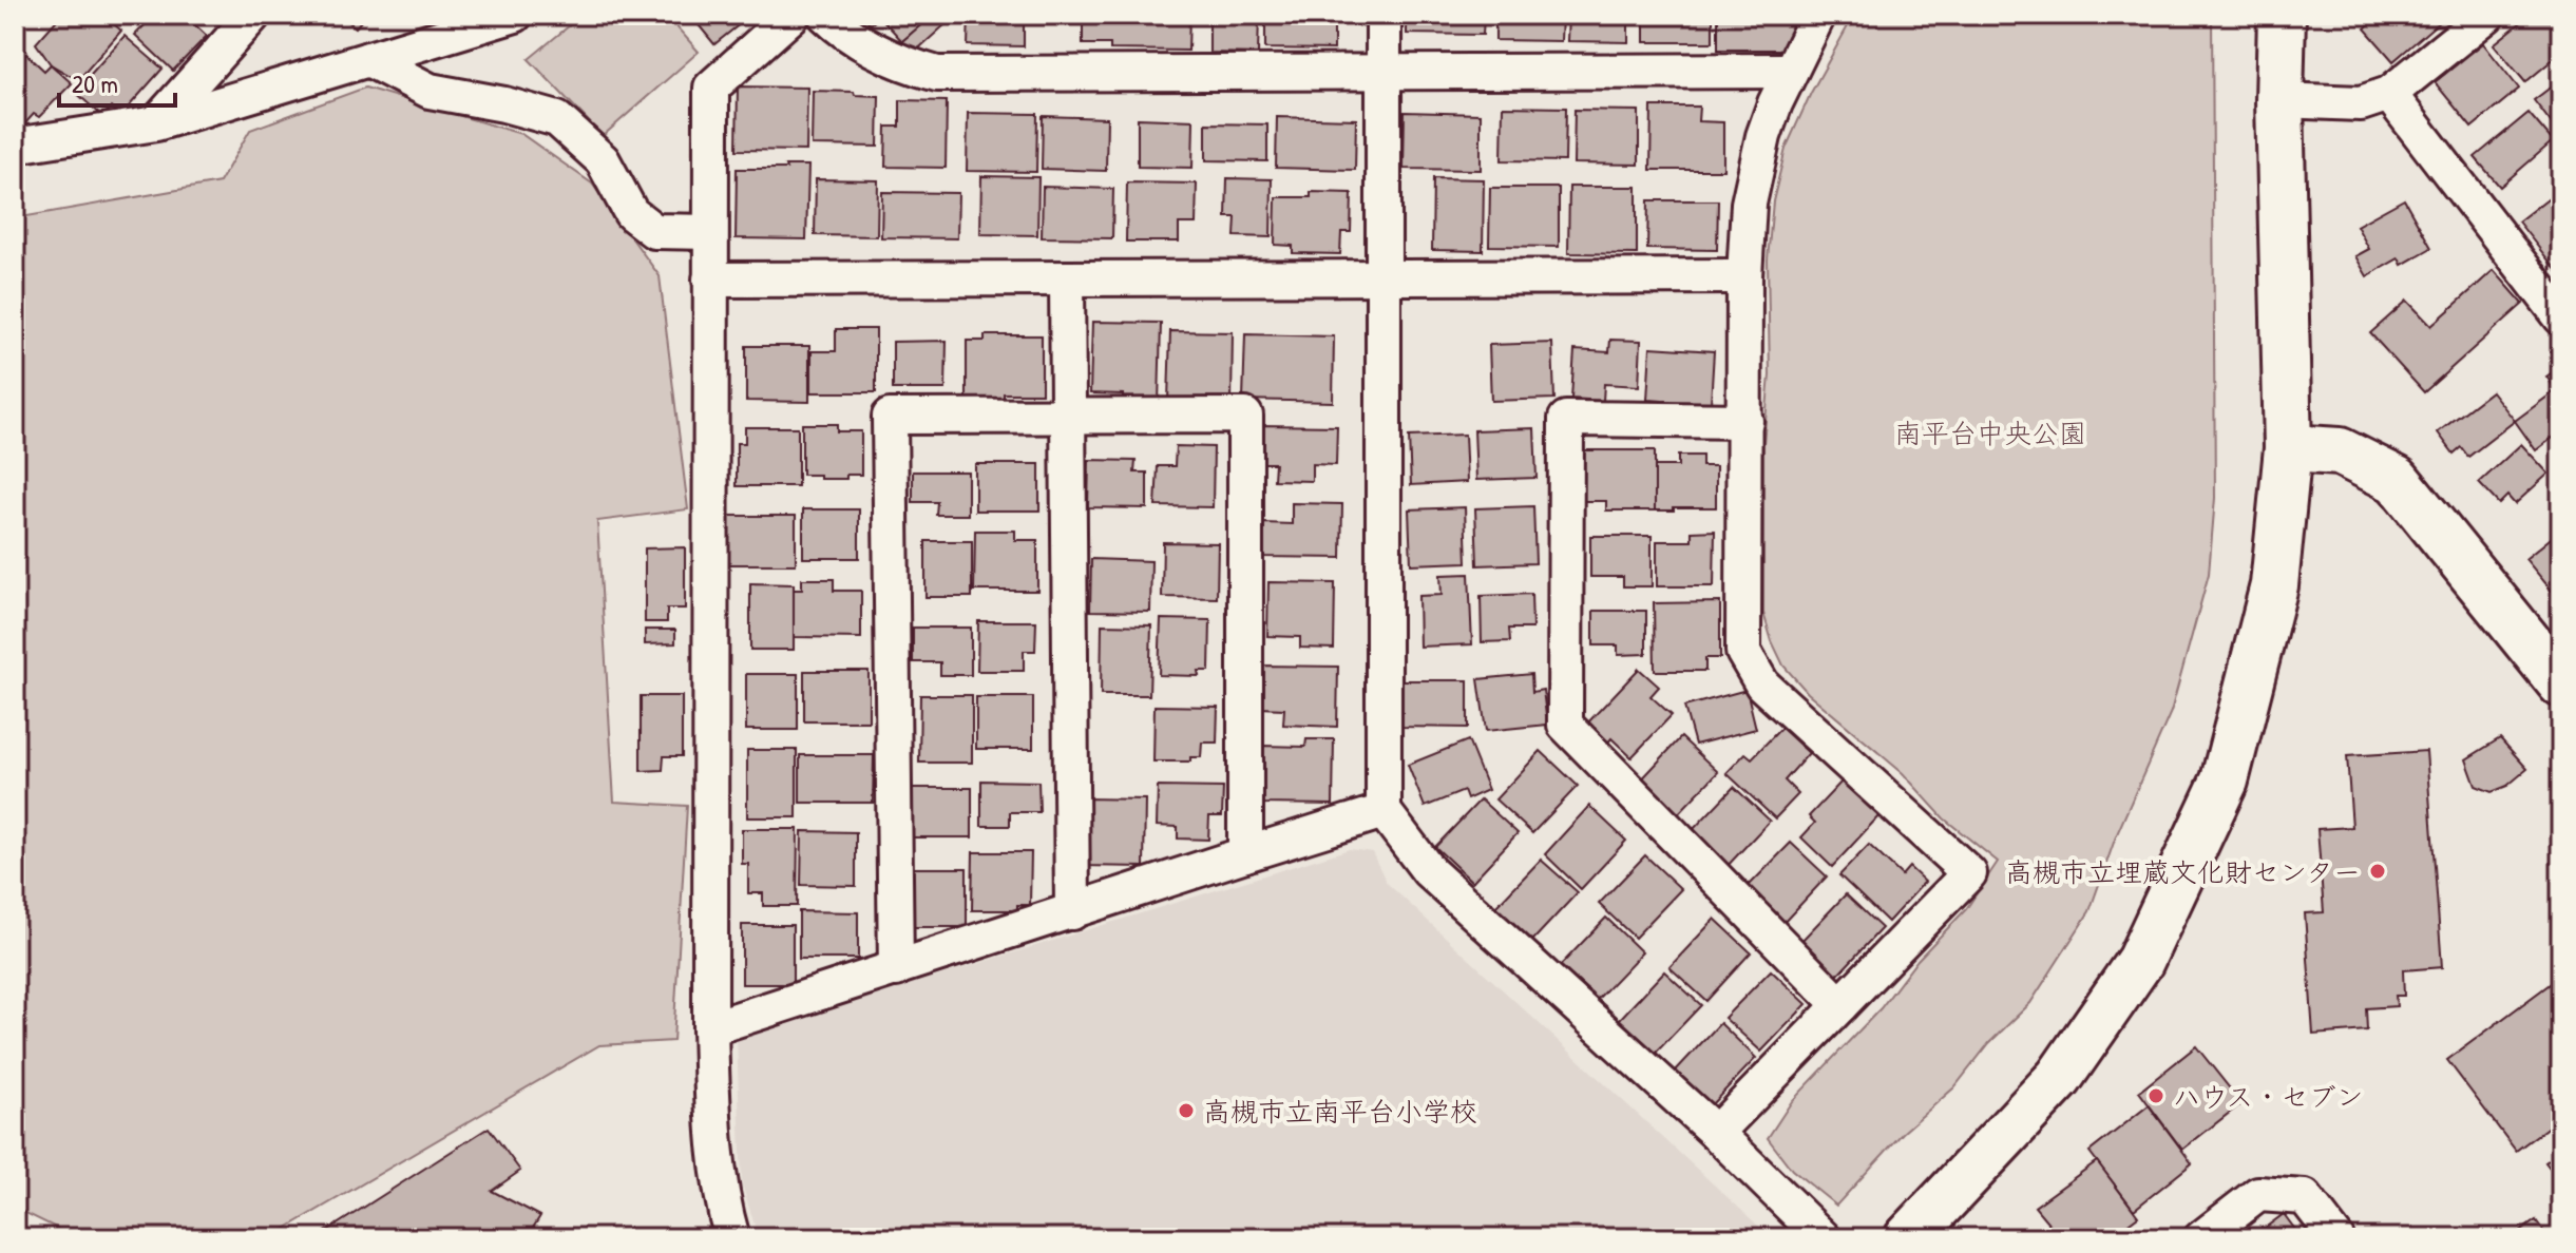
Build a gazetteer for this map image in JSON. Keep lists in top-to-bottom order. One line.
{"parks":["南平台中央公園"],"places":["高槻市立埋蔵文化財センター","ハウス・セブン","高槻市立南平台小学校"],"scale_bar":"20 m"}
